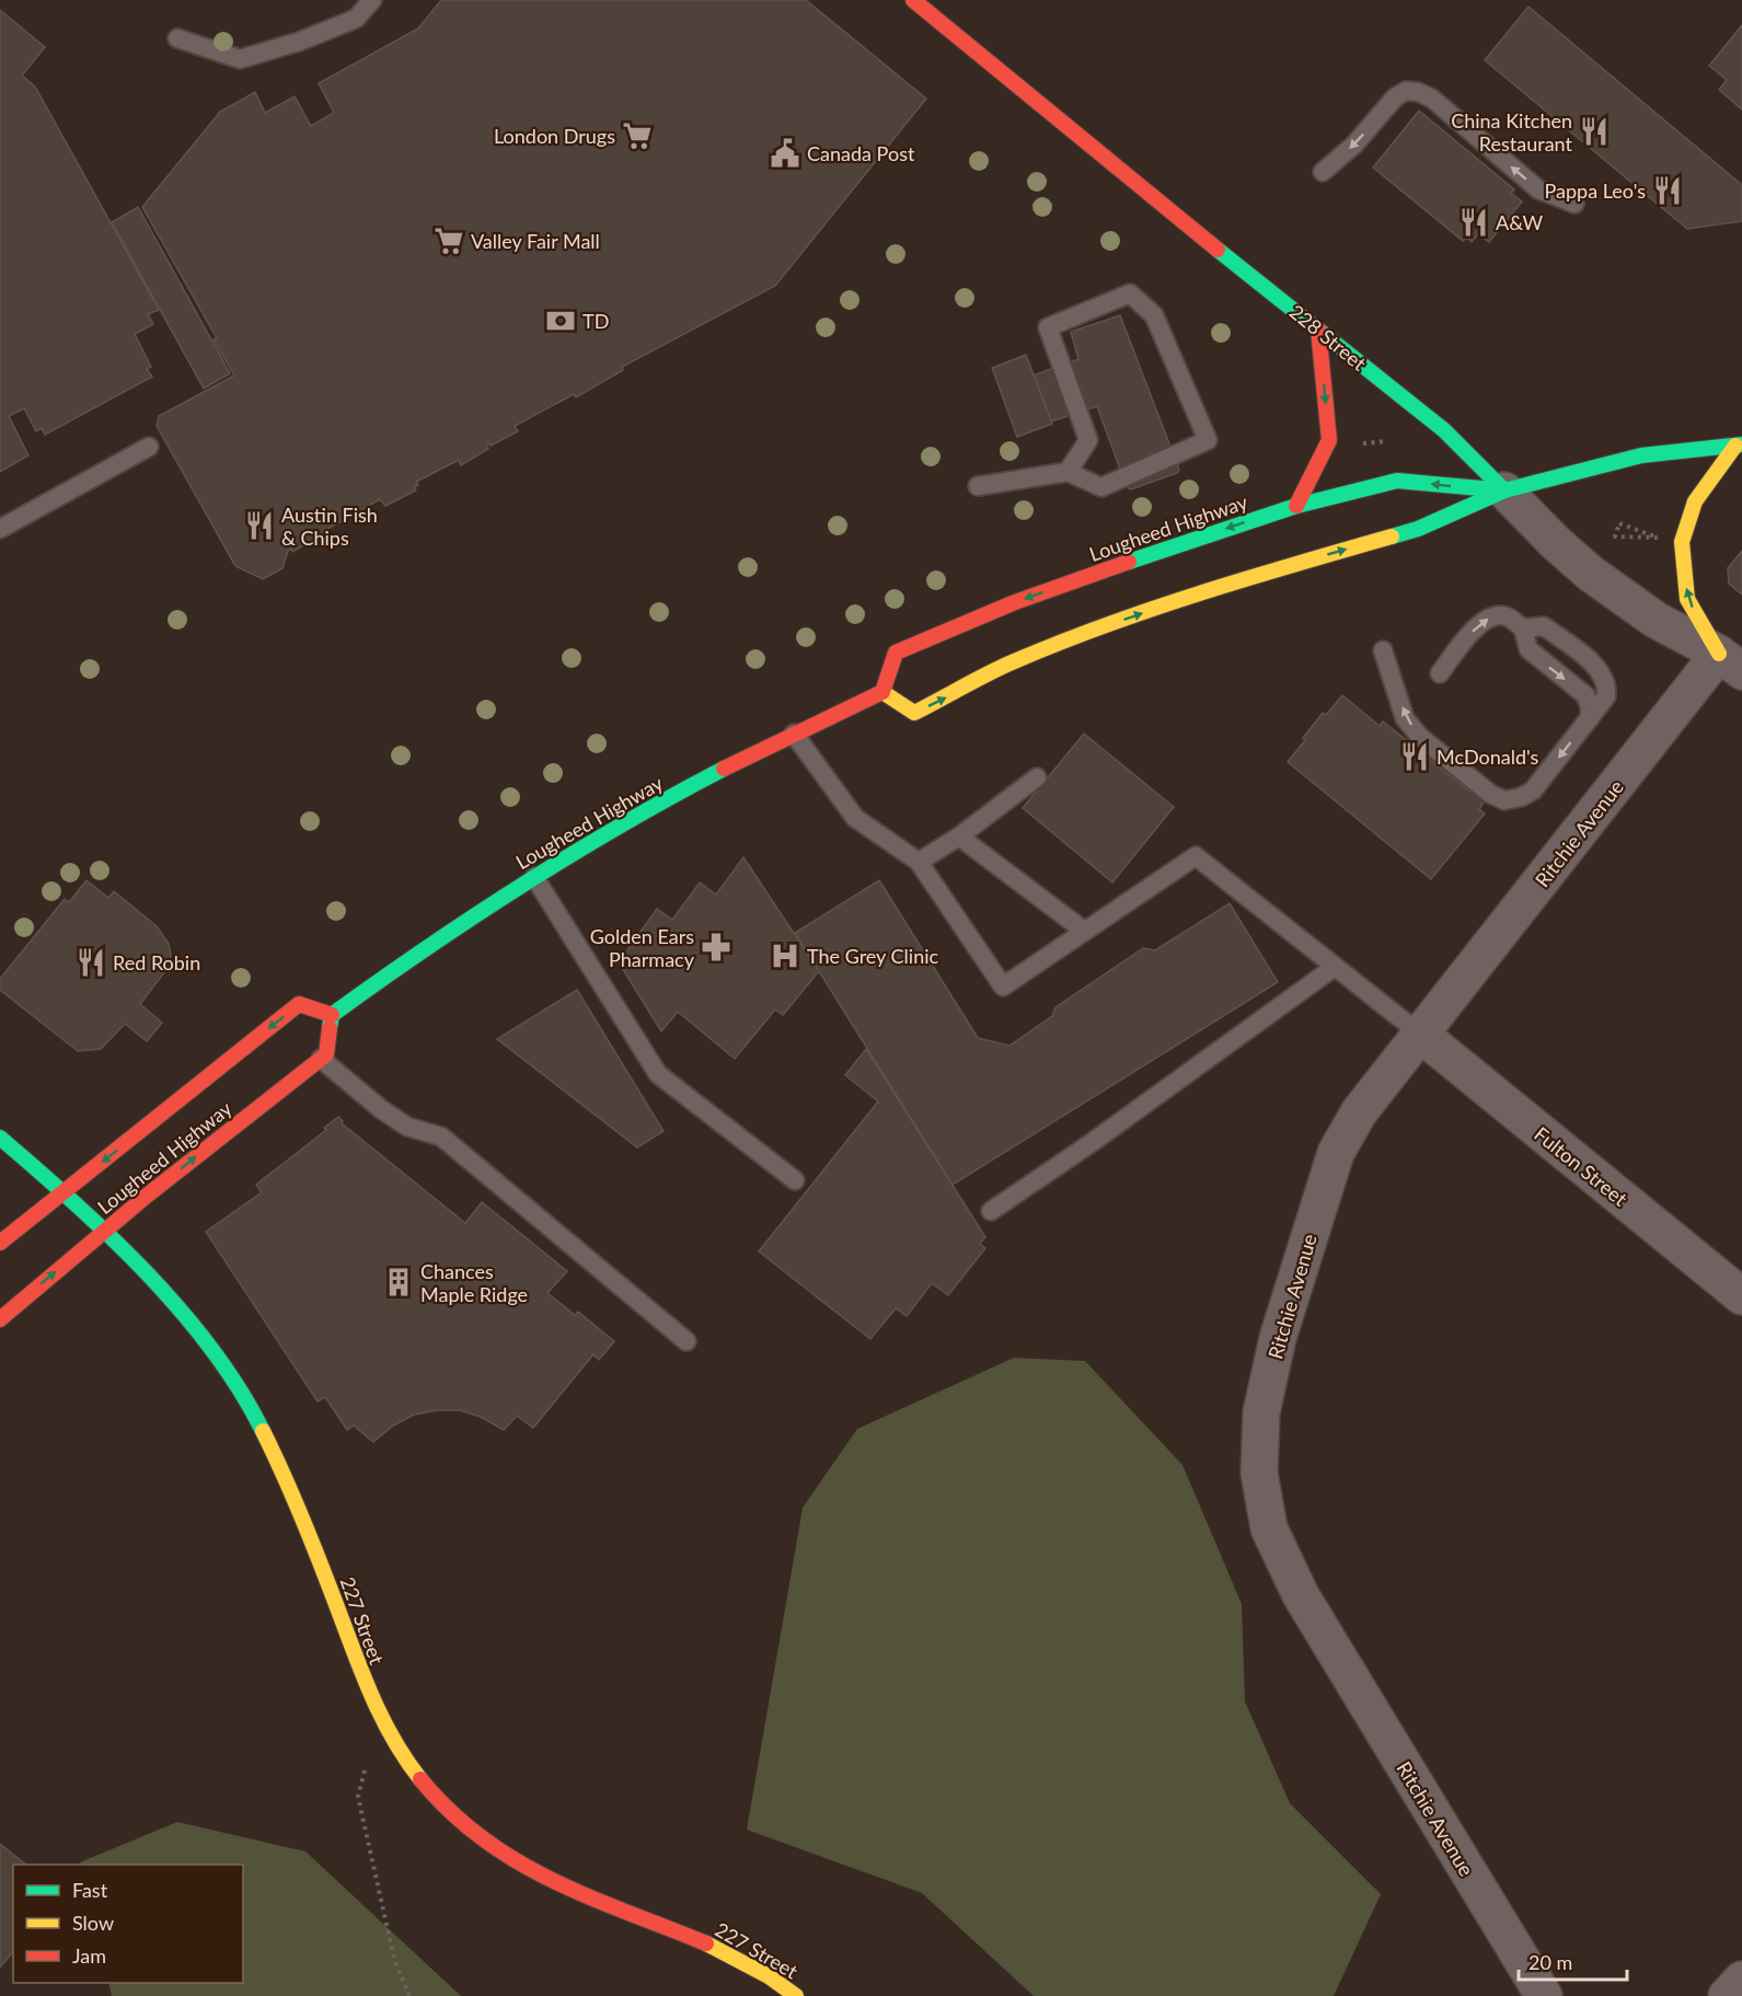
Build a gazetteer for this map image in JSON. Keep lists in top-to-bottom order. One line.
{"streets":{"main road":["228 Street","Lougheed Highway","227 Street"],"street":["Ritchie Avenue","Fulton Street"]},"crossings":[["228 Street","Lougheed Highway"],["228 Street","Ritchie Avenue"],["Lougheed Highway","227 Street"],["Ritchie Avenue","Fulton Street"]],"places":{"restaurant":["China Kitchen Restaurant","Pappa Leo's","A&W","Austin Fish & Chips","McDonald's","Red Robin"],"supermarket":["London Drugs","Valley Fair Mall"],"public building":["Canada Post"],"bank":["TD"],"pharmacy":["Golden Ears Pharmacy"],"hospital":["The Grey Clinic"],"building":["Chances Maple Ridge"]},"legend":["Fast","Slow","Jam"],"scale_bar":"20 m"}
